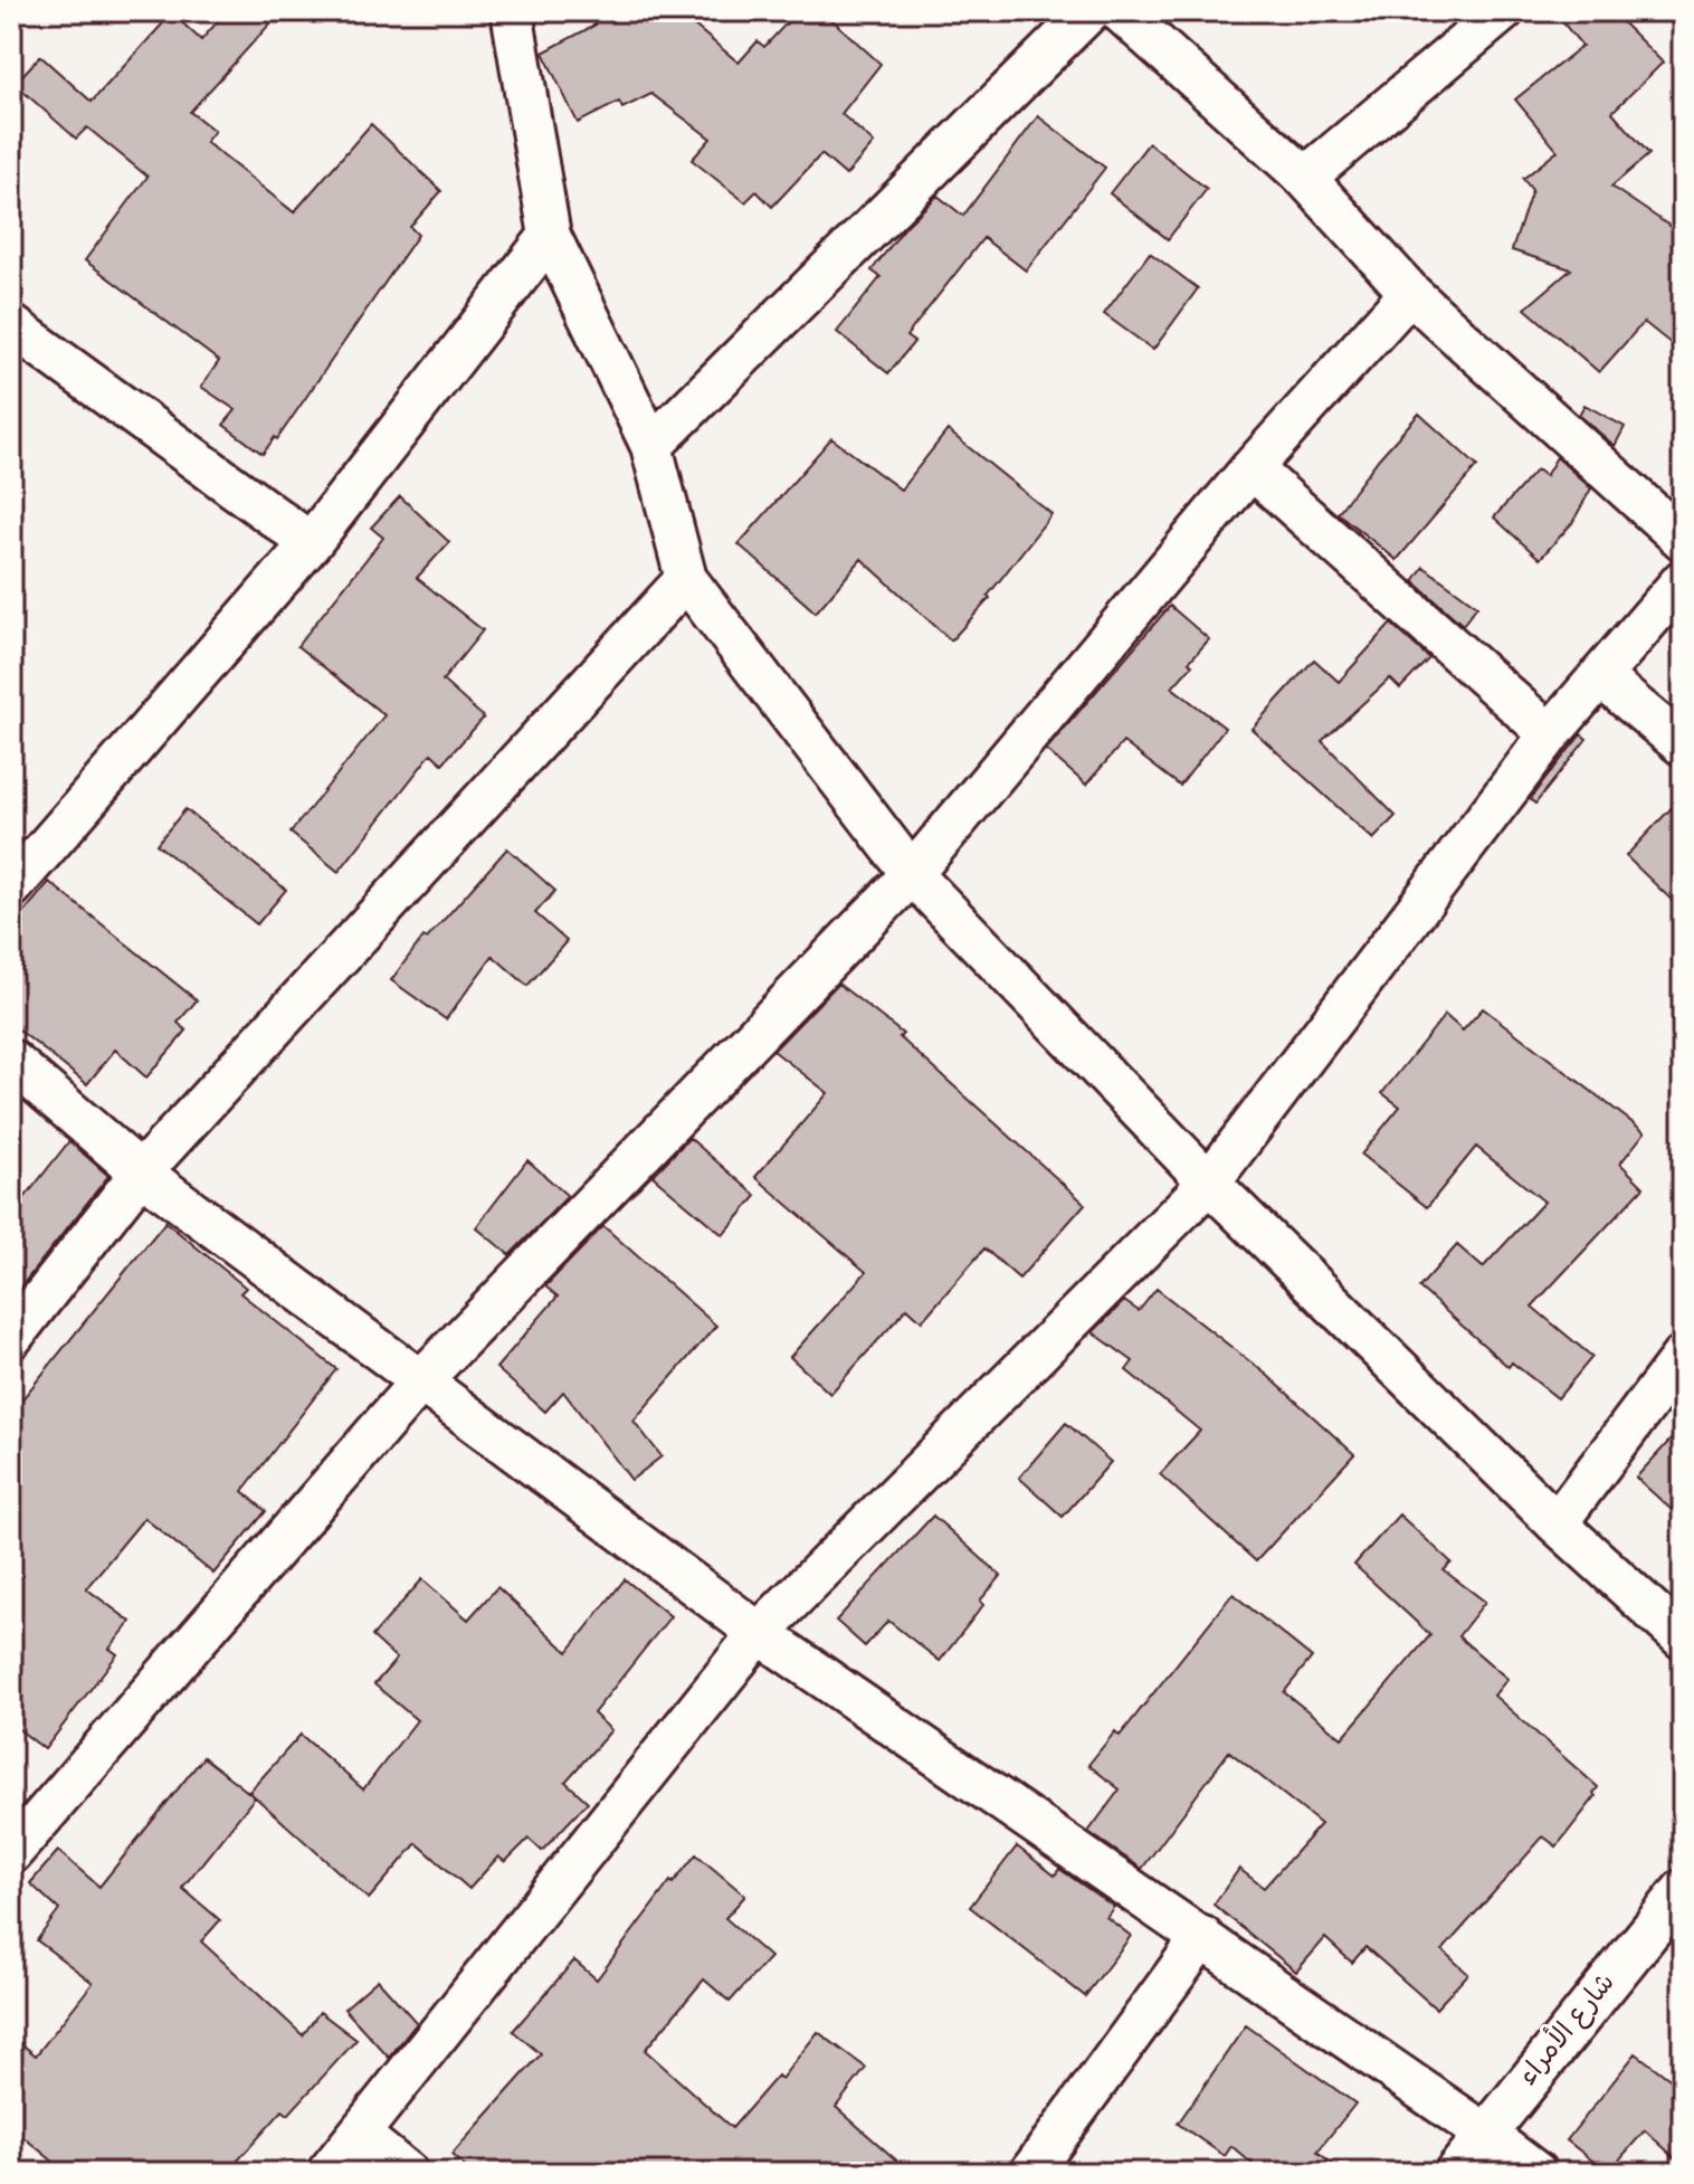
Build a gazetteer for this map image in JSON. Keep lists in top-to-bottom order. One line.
{"streets":{"street":["شارع الأمراء"]}}
